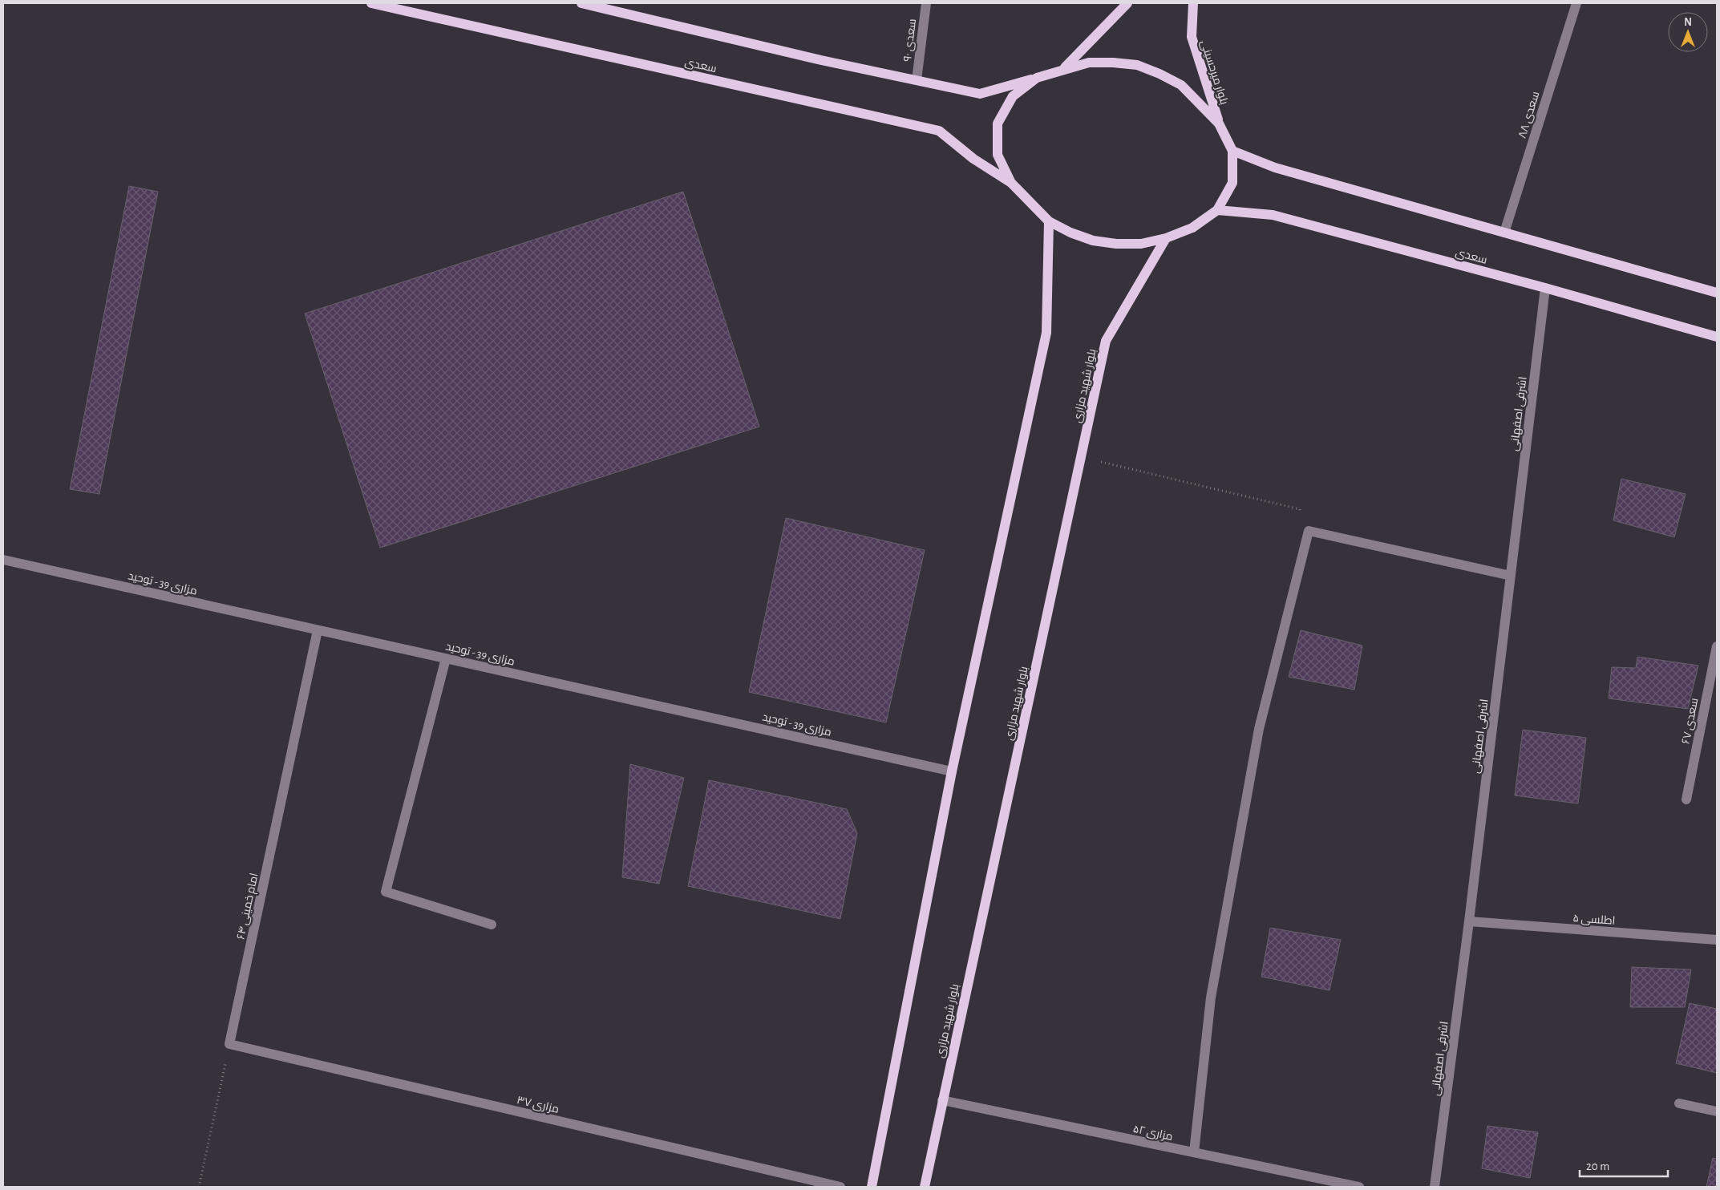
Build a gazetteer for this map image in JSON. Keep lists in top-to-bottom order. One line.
{"streets":{"main road":["سعدی","بلوار میرحسینی","بلوار شهید مزاری"],"street":["سعدی ۹۰","سعدی ۸۸","اشرفی اصفهانی","مزاری 39 - توحید","سعدی ۶۷","امام خمینی ۶۴","اطلسی ۵","مزاری ۳۷","مزاری ۵۲"]},"crossings":[["سعدی","اشرفی اصفهانی"],["بلوار شهید مزاری","مزاری ۵۲"],["اشرفی اصفهانی","اطلسی ۵"],["مزاری 39 - توحید","امام خمینی ۶۴"],["امام خمینی ۶۴","مزاری ۳۷"]],"scale_bar":"20 m","north":"top"}
